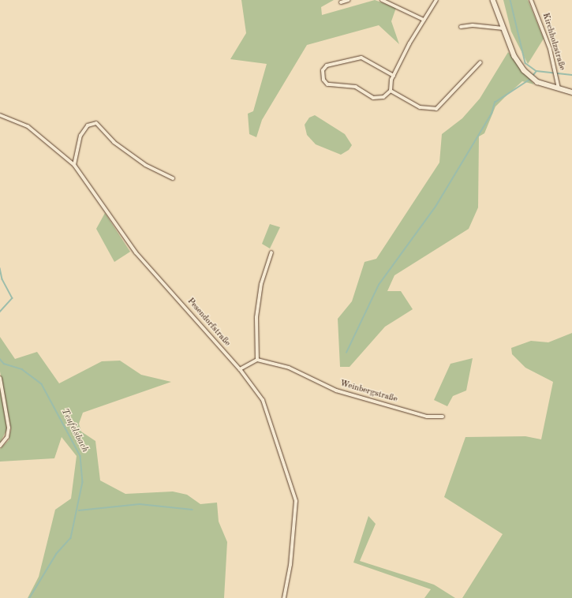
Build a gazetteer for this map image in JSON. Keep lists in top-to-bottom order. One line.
{"streets":{"street":["Kirchholzstraße","Pesendorfstraße","Weinbergstraße"]},"water":["Teufelsbach"]}
